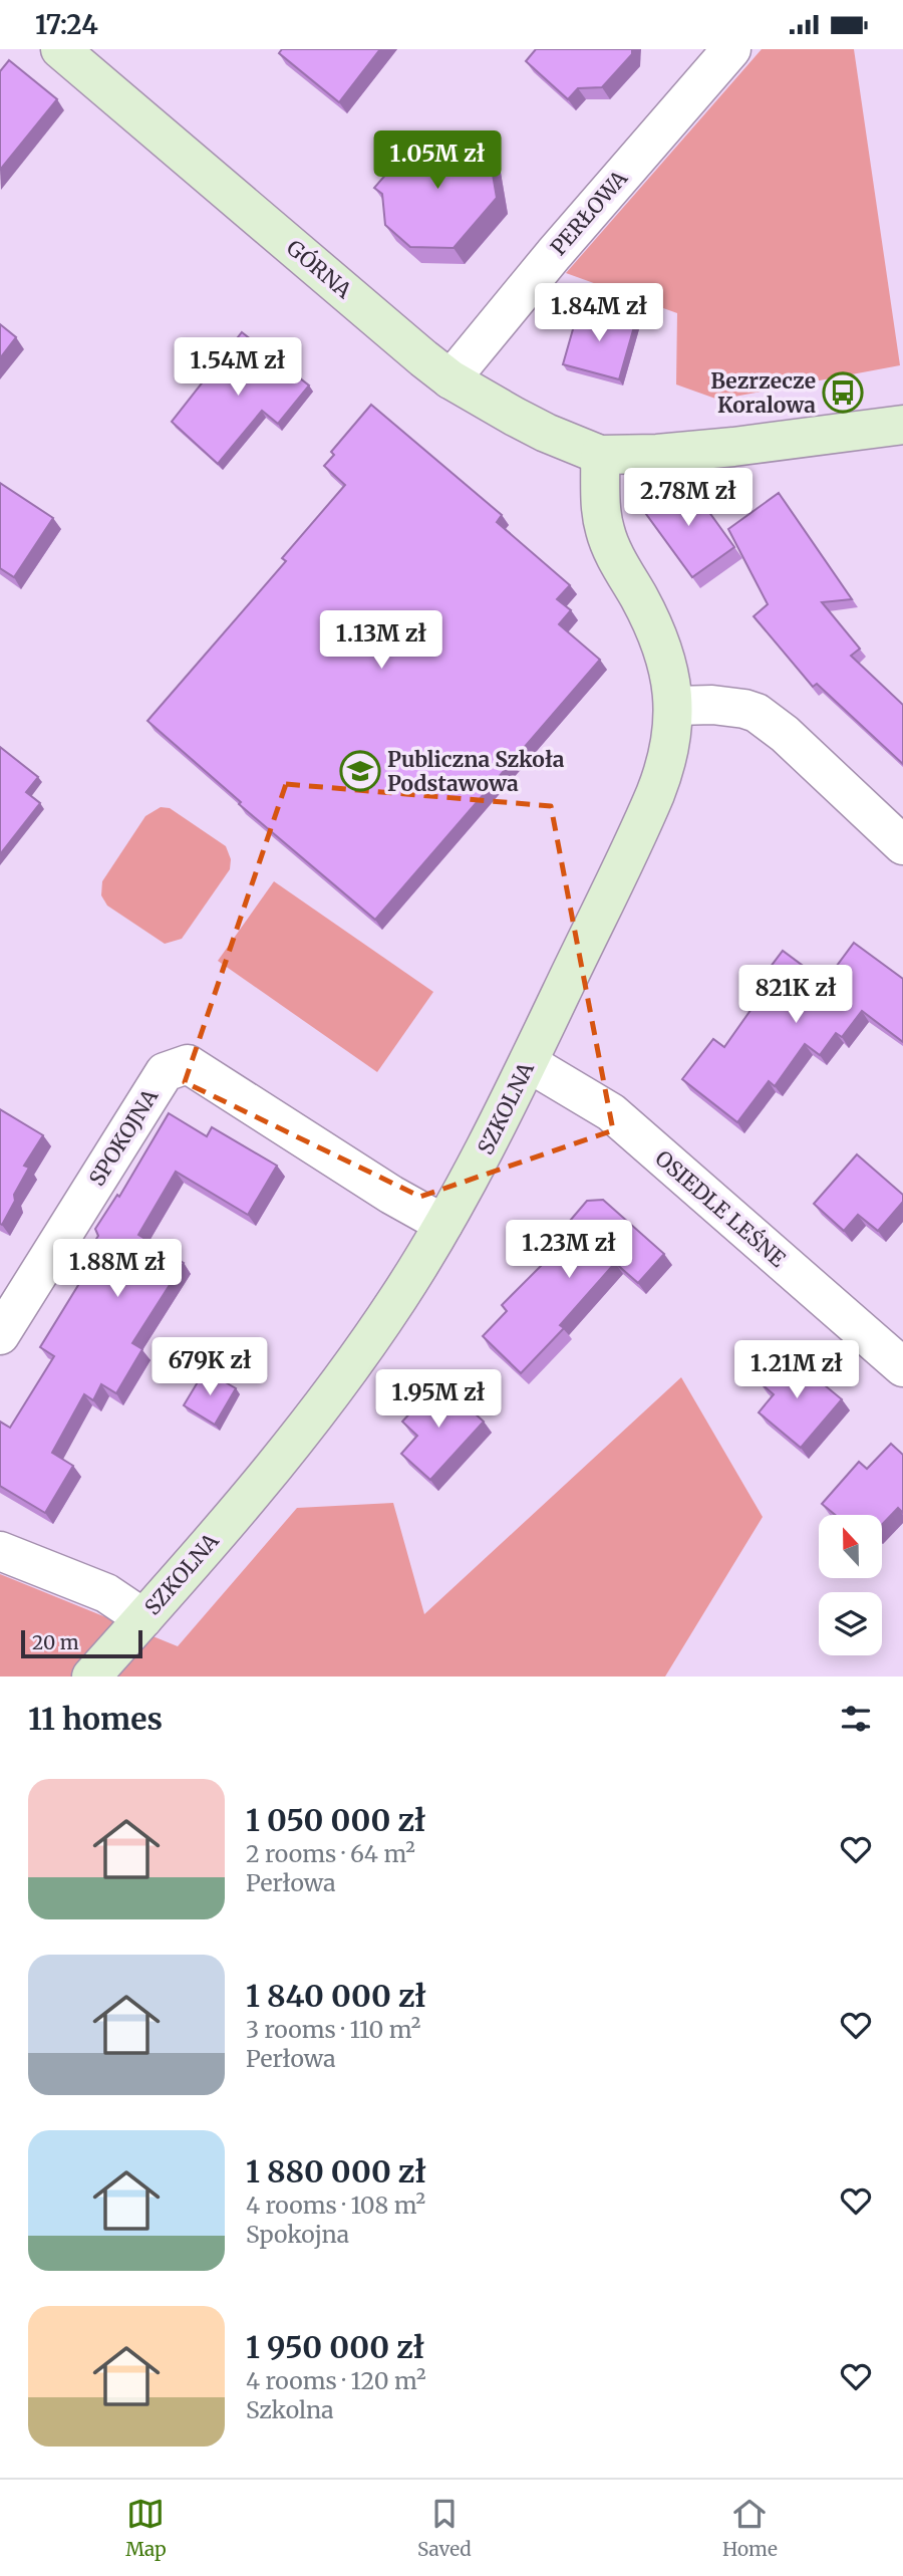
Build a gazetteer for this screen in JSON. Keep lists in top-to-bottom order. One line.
{"streets":{"street":["PERŁOWA","GÓRNA","SZKOLNA","SPOKOJNA","OSIEDLE LEŚNE"]},"crossings":[["PERŁOWA","GÓRNA"],["GÓRNA","SZKOLNA"],["SZKOLNA","SPOKOJNA"],["SZKOLNA","OSIEDLE LEŚNE"]],"places":{"bus stop":["Bezrzecze Koralowa"],"school or university":["Publiczna Szkoła Podstawowa"]},"scale_bar":"20 m","north":"top","page":{"status":"17:24","price":["1.05M zł","1.84M zł","1.54M zł","2.78M zł","1.13M zł","821K zł","1.23M zł","1.88M zł","679K zł","1.21M zł","1.95M zł"],"scale":"20 m","heading":"11 homes","list":[{"name":"1 050 000 zł","note":"2 rooms · 64 m² · Perłowa"},{"name":"1 840 000 zł","note":"3 rooms · 110 m² · Perłowa"},{"name":"1 880 000 zł","note":"4 rooms · 108 m² · Spokojna"},{"name":"1 950 000 zł","note":"4 rooms · 120 m² · Szkolna"}],"tabs":["Map","Saved","Home"]}}
